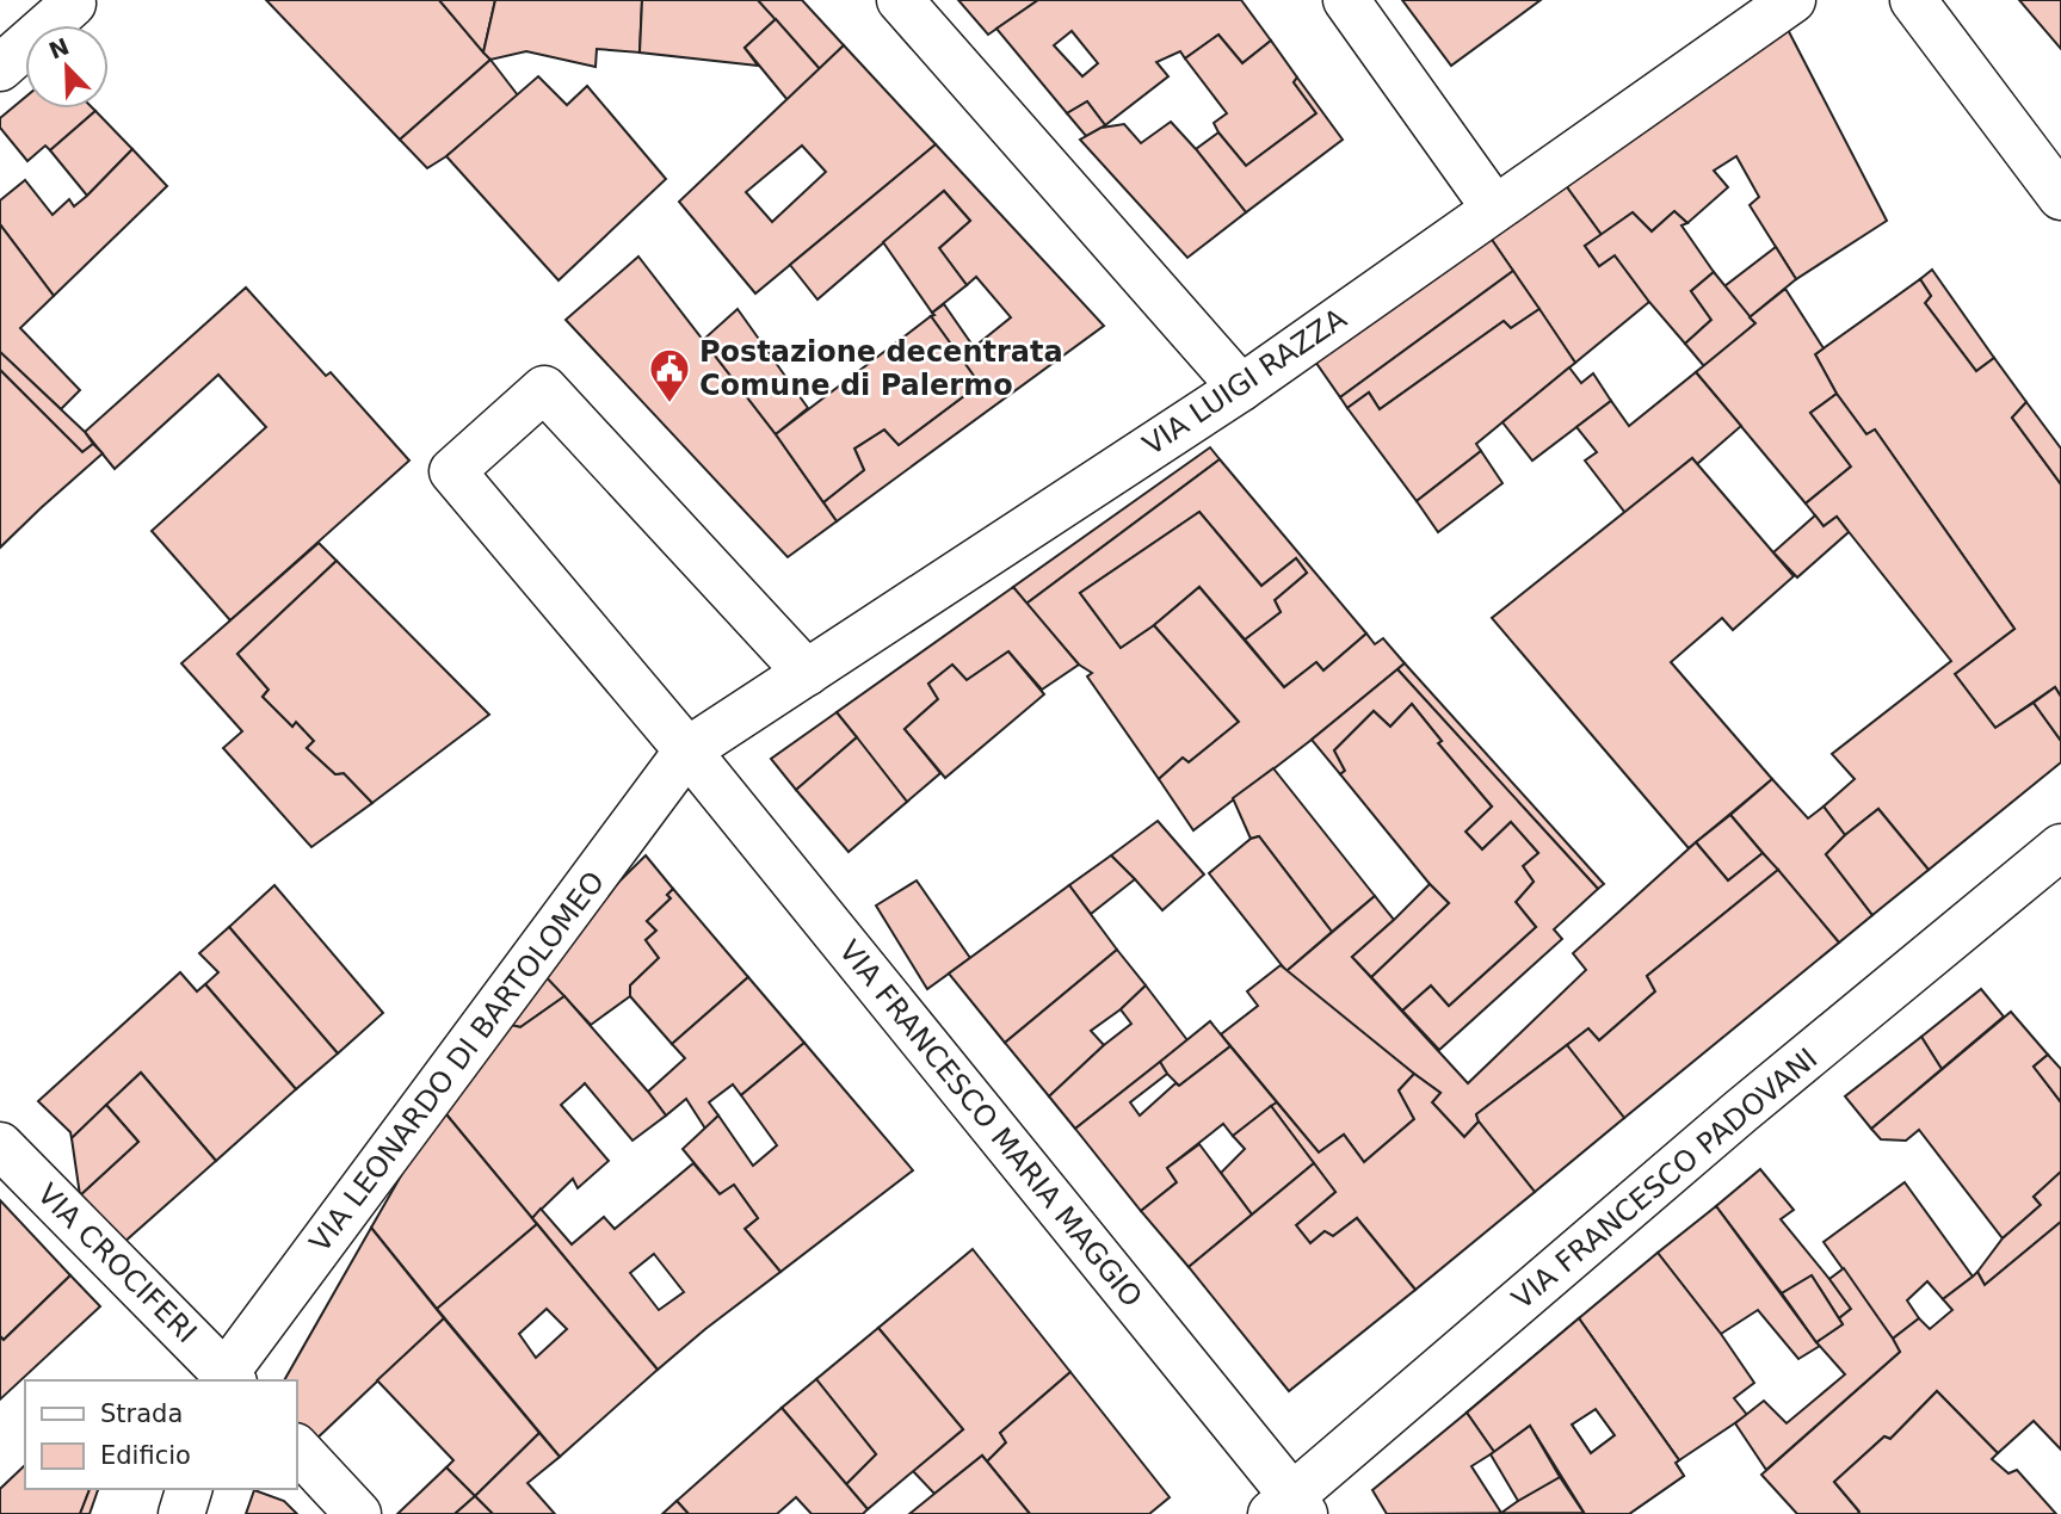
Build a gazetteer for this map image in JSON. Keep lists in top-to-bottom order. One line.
{"streets":{"street":["VIA LUIGI RAZZA","VIA LEONARDO DI BARTOLOMEO","VIA FRANCESCO MARIA MAGGIO","VIA FRANCESCO PADOVANI","VIA CROCIFERI"]},"crossings":[["VIA LUIGI RAZZA","VIA LEONARDO DI BARTOLOMEO"],["VIA LUIGI RAZZA","VIA FRANCESCO MARIA MAGGIO"],["VIA LEONARDO DI BARTOLOMEO","VIA FRANCESCO MARIA MAGGIO"],["VIA LEONARDO DI BARTOLOMEO","VIA CROCIFERI"],["VIA FRANCESCO MARIA MAGGIO","VIA FRANCESCO PADOVANI"]],"places":{"public building":["Postazione decentrata Comune di Palermo"]},"legend":["Strada","Edificio"],"north":"top left"}
